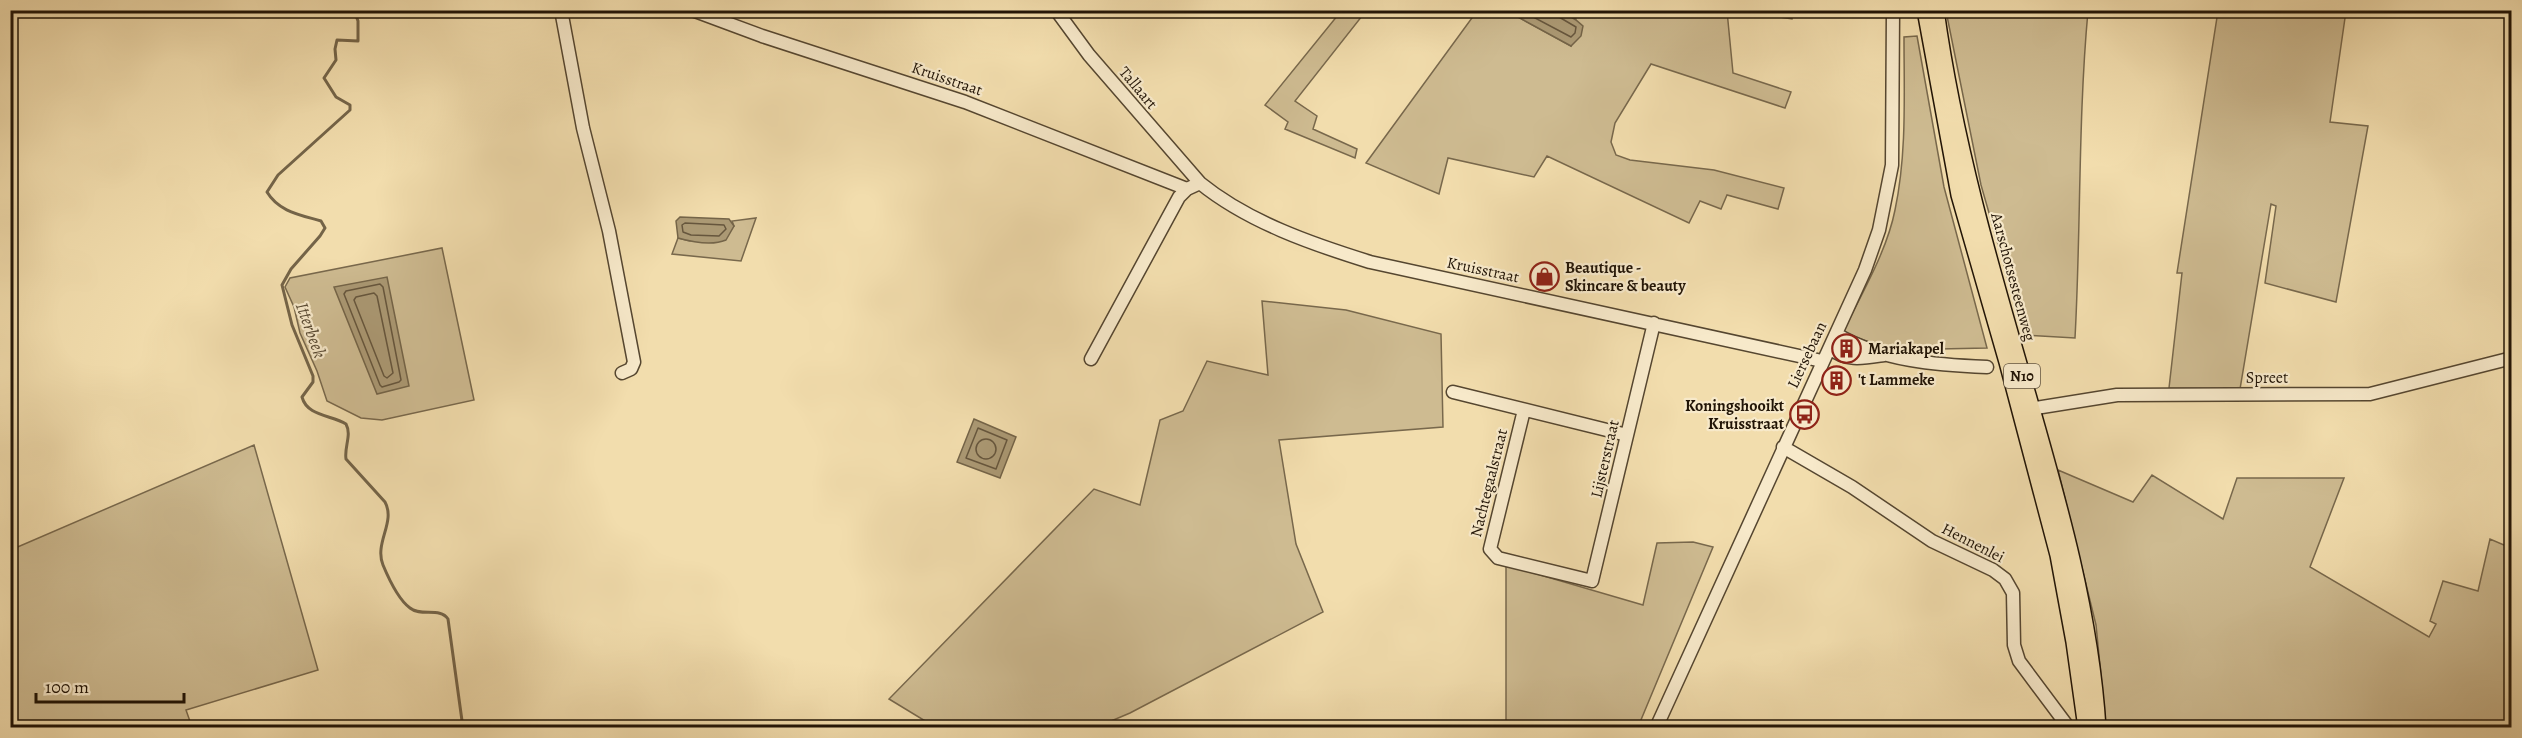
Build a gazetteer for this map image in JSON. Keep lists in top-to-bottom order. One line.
{"streets":{"main road":["Aarschotsesteenweg","N10"],"street":["Kruisstraat","Tallaart","Liersebaan","Spreet","Lijsterstraat","Nachtegaalstraat","Hennenlei"]},"crossings":[["Kruisstraat","Tallaart"],["Kruisstraat","Liersebaan"],["Kruisstraat","Lijsterstraat"],["Aarschotsesteenweg","Spreet"],["Liersebaan","Hennenlei"],["Lijsterstraat","Nachtegaalstraat"]],"water":["Itterbeek"],"places":{"shop":["Beautique - Skincare & beauty"],"building":["Mariakapel","'t Lammeke"],"bus stop":["Koningshooikt Kruisstraat"]},"scale_bar":"100 m"}
